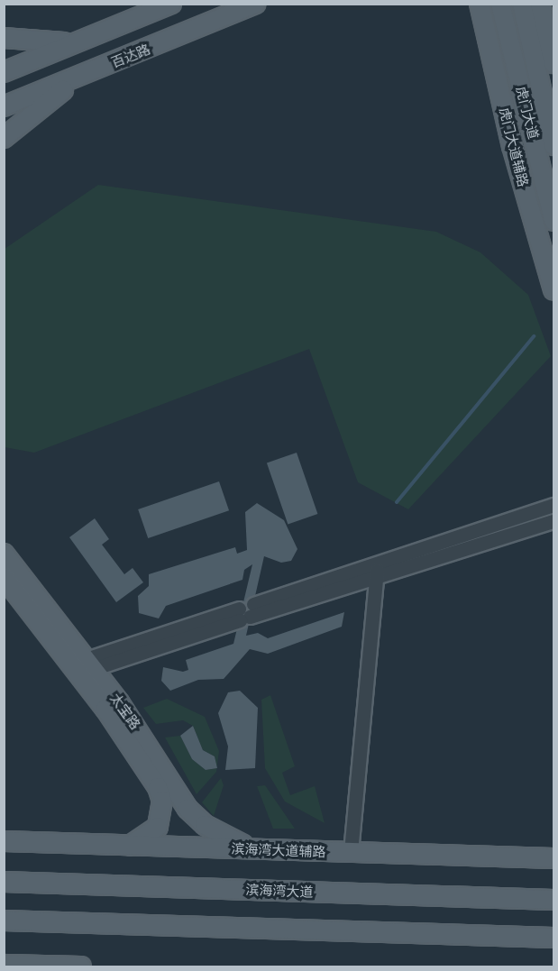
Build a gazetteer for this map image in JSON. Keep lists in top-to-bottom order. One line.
{"streets":{"main road":["百达路","虎门大道","虎门大道辅路","太宝路","滨海湾大道辅路","滨海湾大道"]},"crossings":[["太宝路","滨海湾大道辅路"]]}
